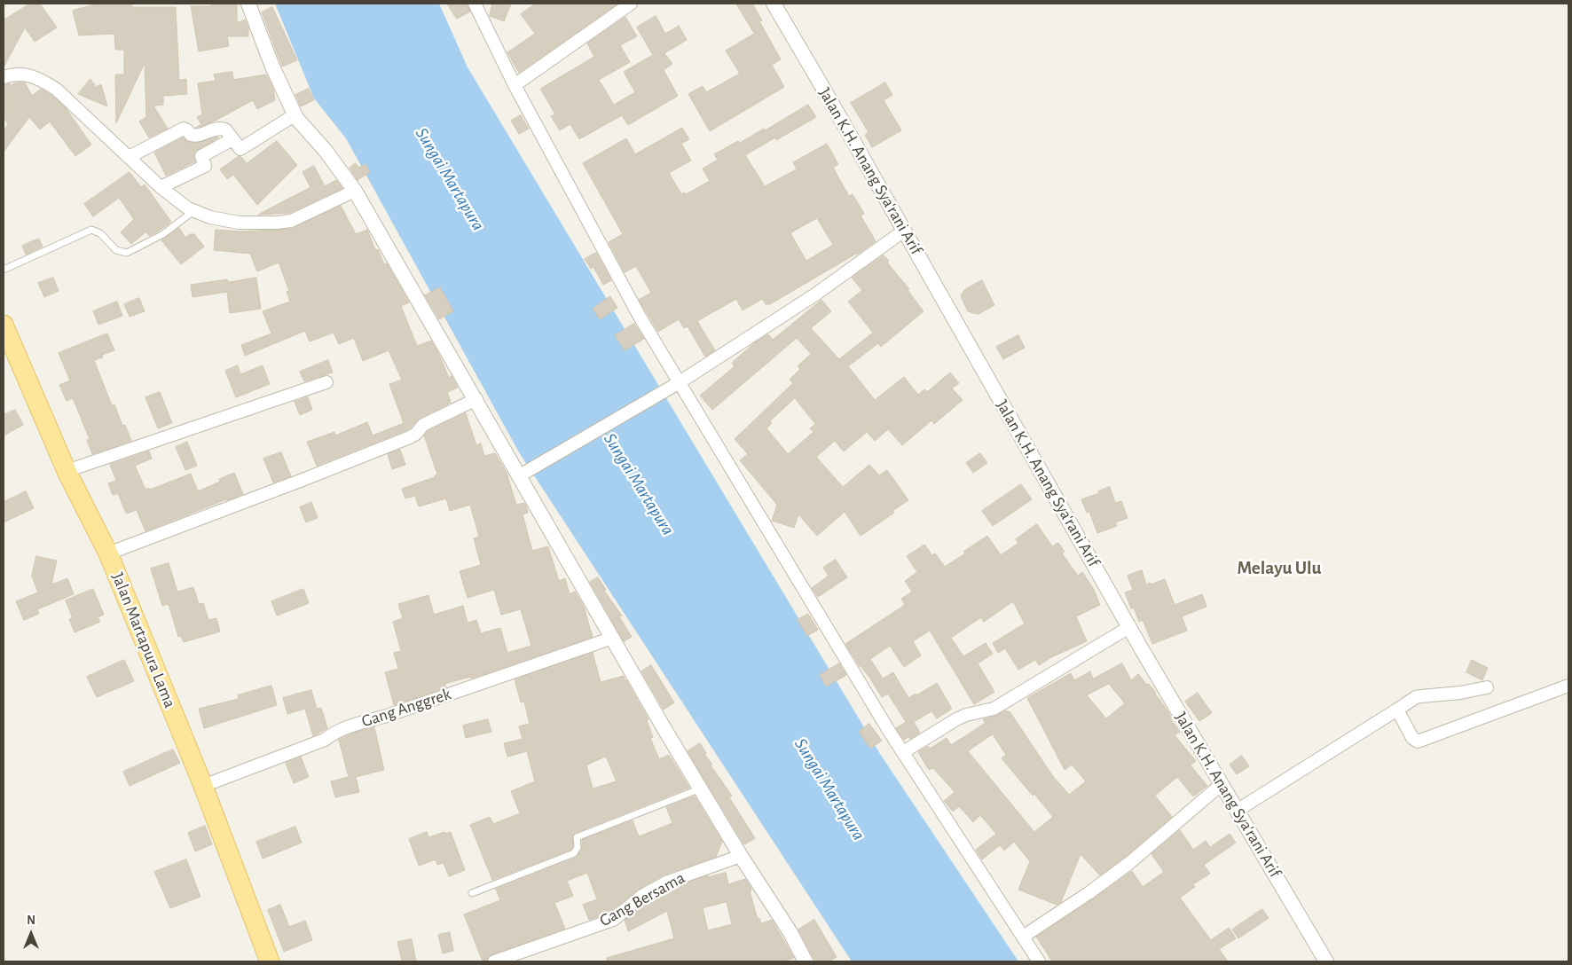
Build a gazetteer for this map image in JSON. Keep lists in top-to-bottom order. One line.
{"streets":{"main road":["Jalan Martapura Lama"],"street":["Jalan K.H. Anang Sya'rani Arif","Gang Anggrek","Gang Bersama"]},"crossings":[["Jalan Martapura Lama","Gang Anggrek"]],"districts":["Melayu Ulu"],"water":["Sungai Martapura"],"north":"top"}
